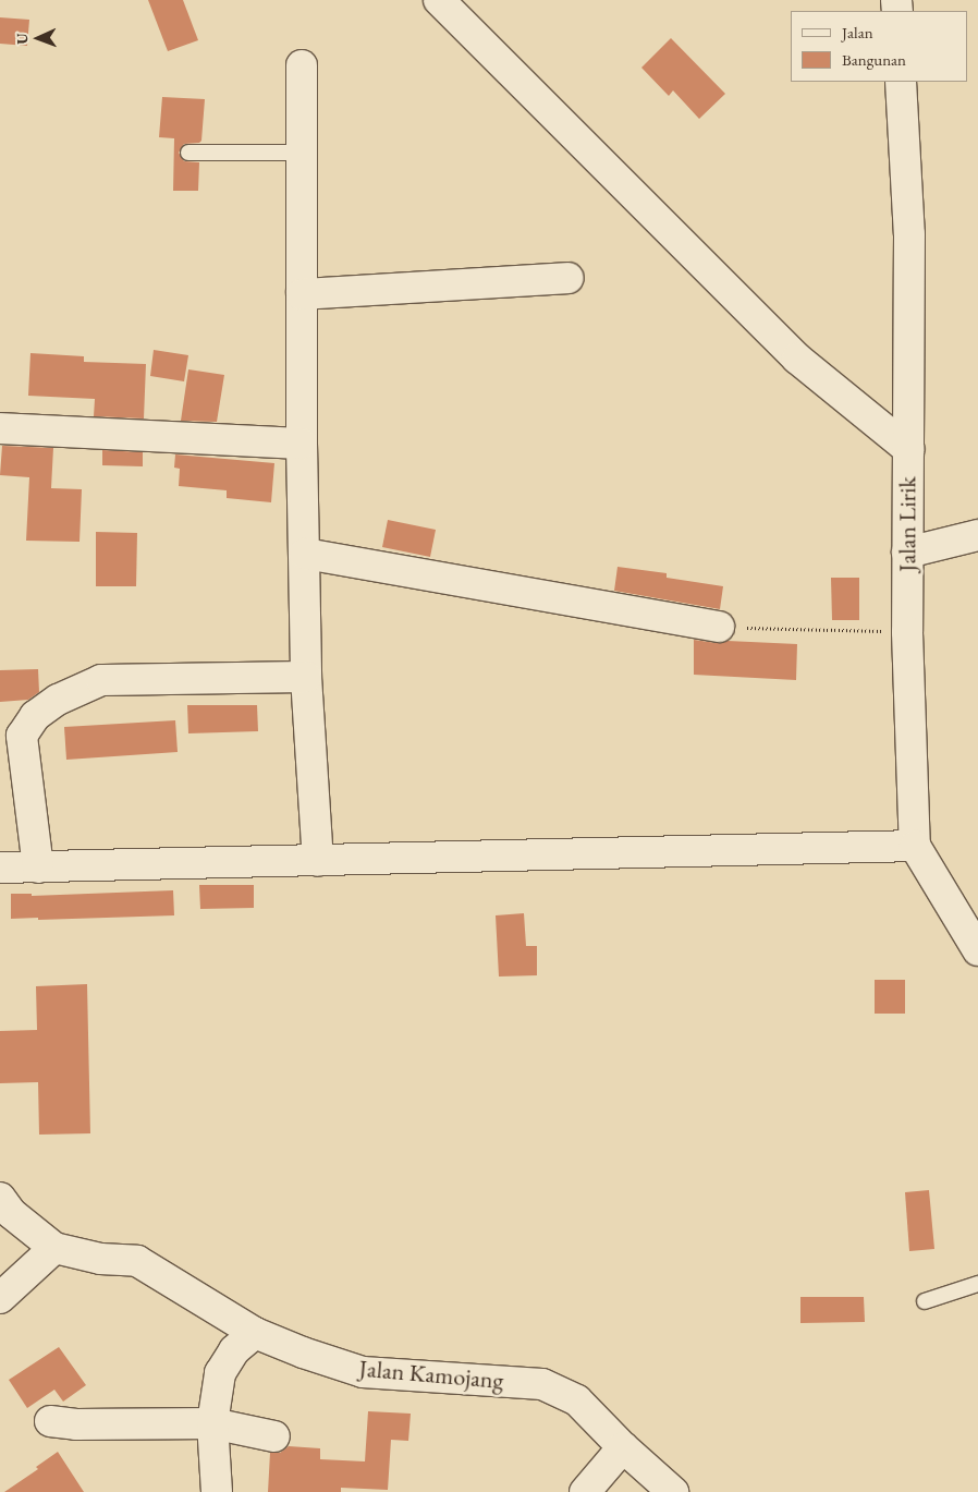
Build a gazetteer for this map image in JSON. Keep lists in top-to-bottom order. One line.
{"streets":{"street":["Jalan Lirik","Jalan Kamojang"]},"legend":["Jalan","Bangunan"],"north":"left"}
